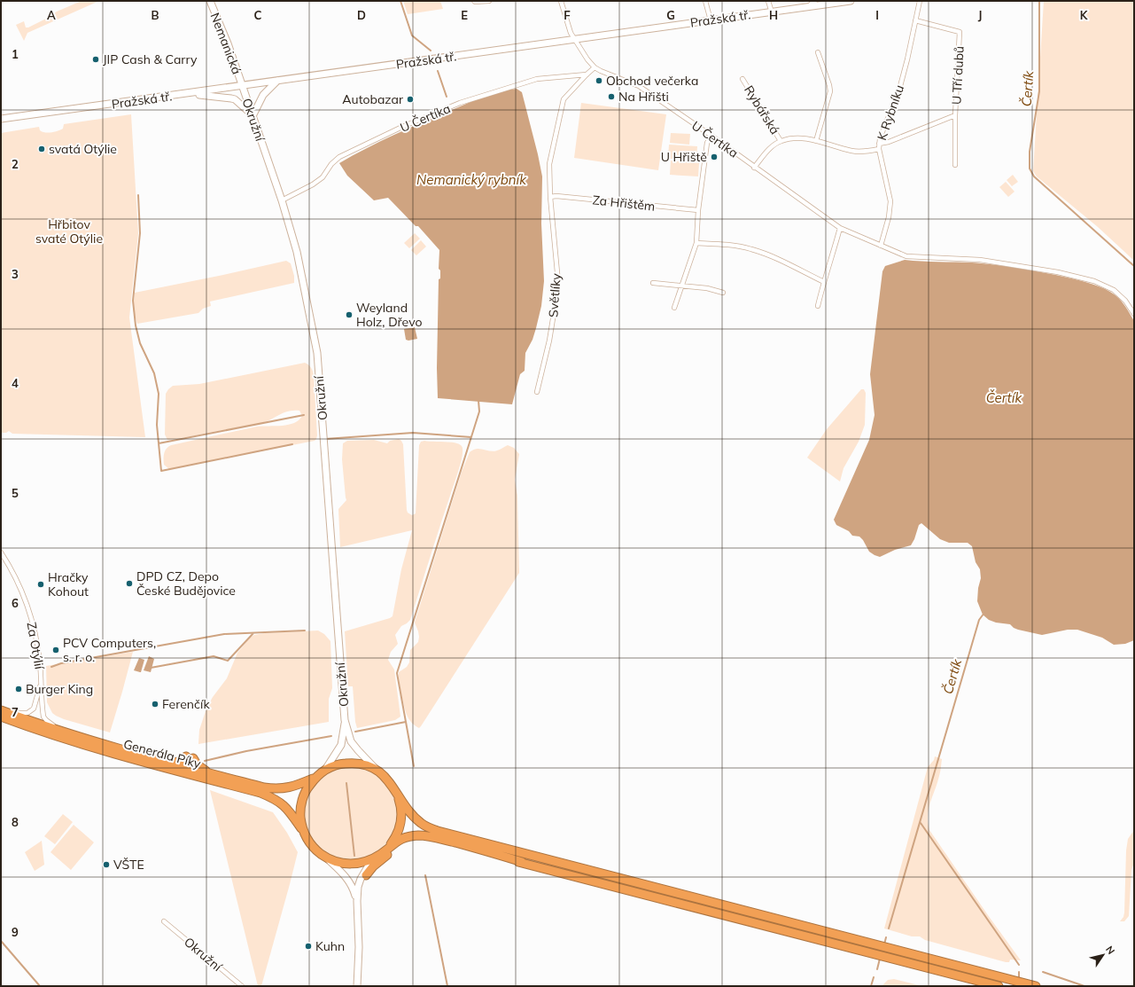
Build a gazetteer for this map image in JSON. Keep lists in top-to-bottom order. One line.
{"streets":{"highway":["Generála Píky"],"main road":["Pražská tř.","Nemanická","Okružní"],"street":["U Tří dubů","Rybářská","K Rybníku","U Čertíka","Za Hřištěm","Světlíky","Za Otýlií"]},"crossings":[["Pražská tř.","Nemanická"],["Pražská tř.","Okružní"],["Nemanická","Okružní"],["U Tří dubů","K Rybníku"],["Rybářská","K Rybníku"],["Rybářská","U Čertíka"],["K Rybníku","U Čertíka"],["U Čertíka","Okružní"],["Okružní","Generála Píky"],["Za Hřištěm","Světlíky"],["Za Otýlií","Generála Píky"]],"water":["Čertík","Nemanický rybník"],"parks":["Hřbitov svaté Otýlie"],"places":["JIP Cash & Carry","Obchod večerka","Na Hřišti","Autobazar","svatá Otýlie","U Hřiště","Weyland Holz, Dřevo","DPD CZ, Depo České Budějovice","Hračky Kohout","PCV Computers, s. r. o.","Burger King","Ferenčík","VŠTE","Kuhn"],"north":"top right","grid":{"columns":["A","B","C","D","E","F","G","H","I","J","K"],"rows":["1","2","3","4","5","6","7","8","9"]}}
